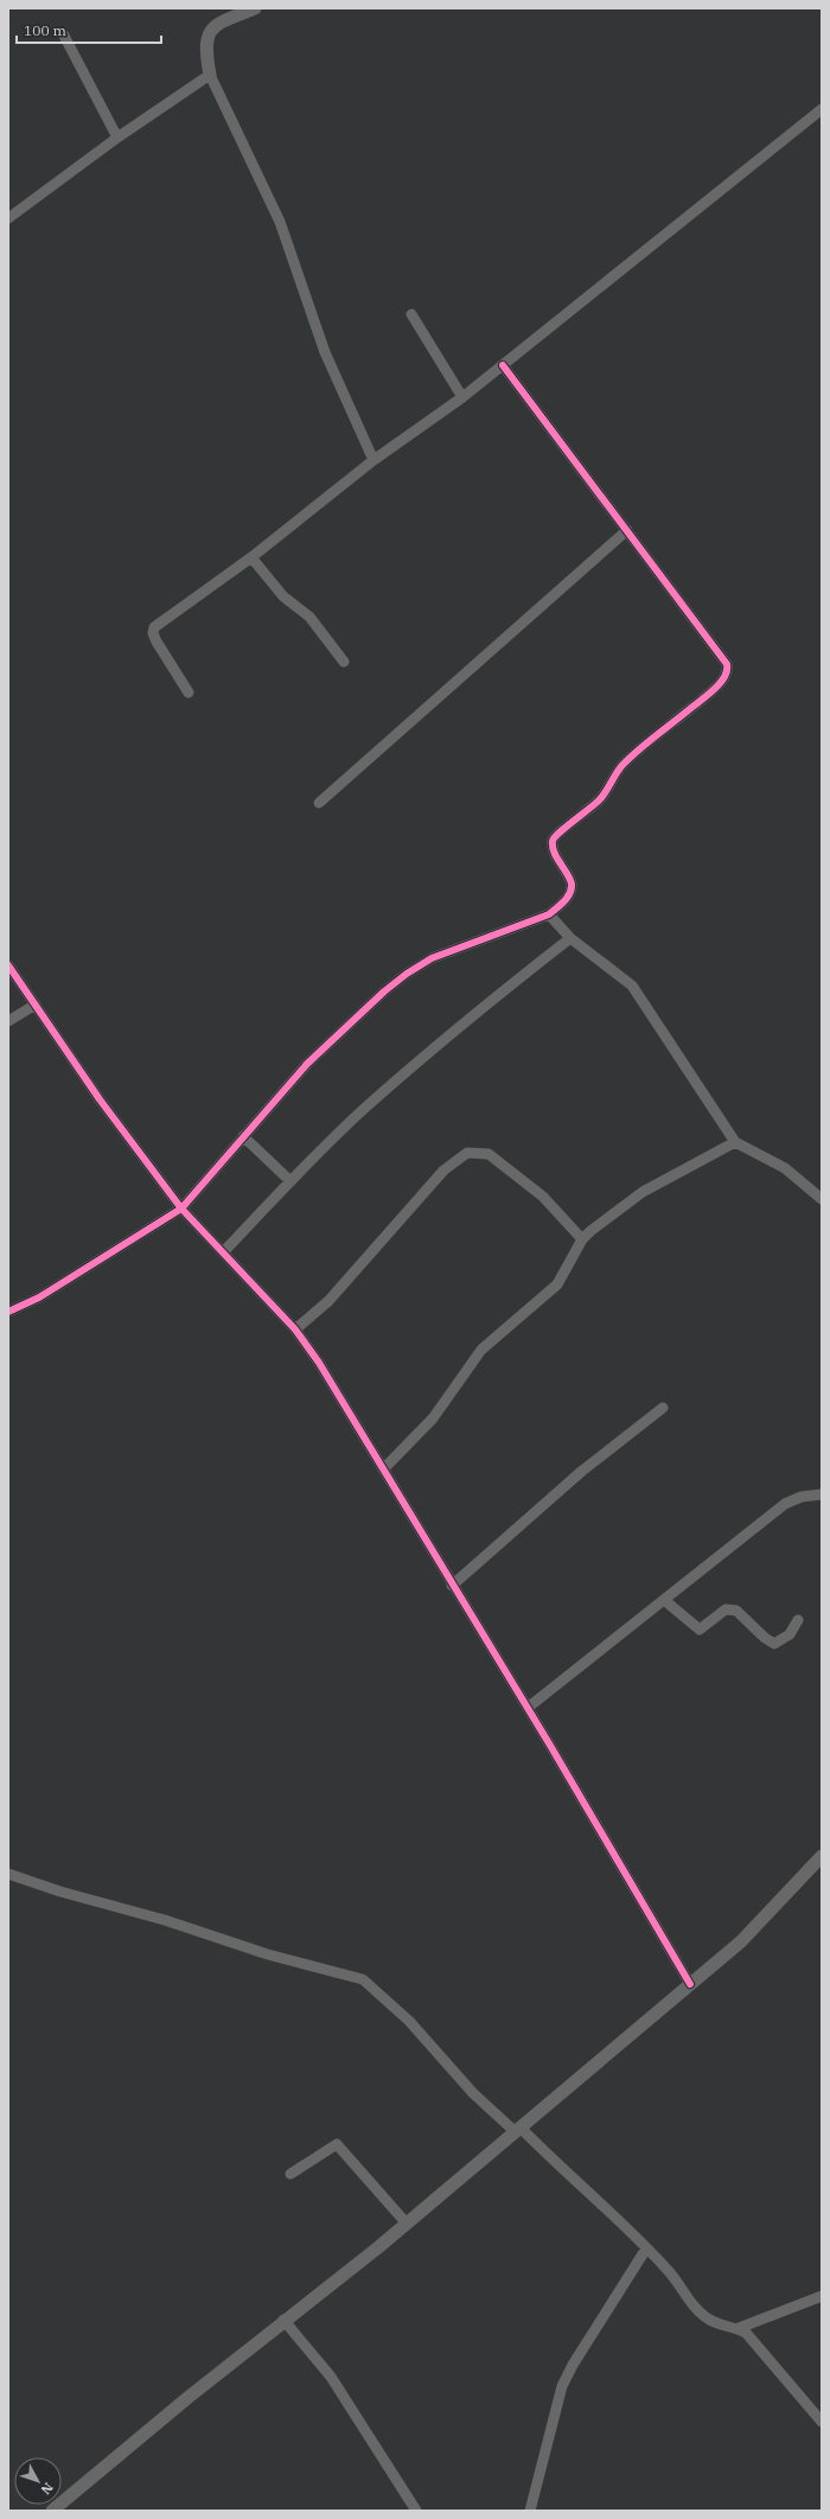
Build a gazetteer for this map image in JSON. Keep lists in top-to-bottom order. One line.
{"scale_bar":"100 m","north":"bottom right"}
